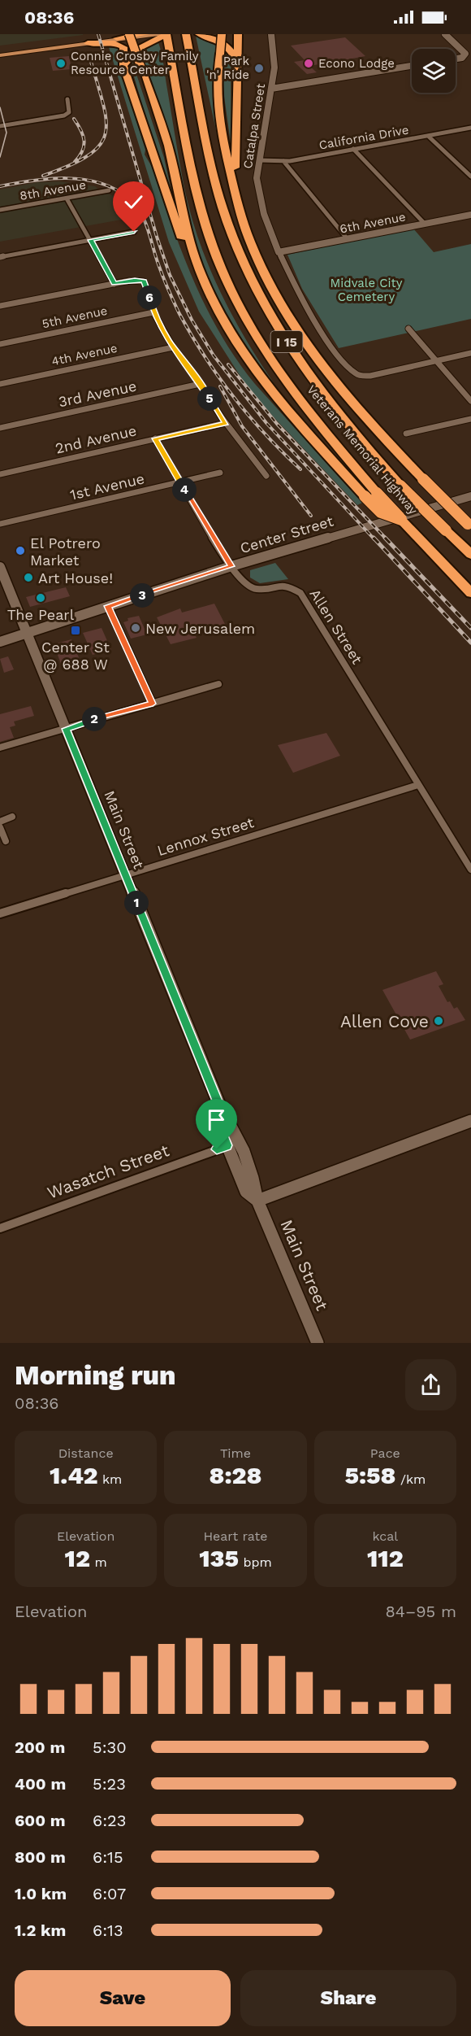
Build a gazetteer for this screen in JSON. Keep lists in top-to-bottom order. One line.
{"streets":{"highway":["I 15","Veterans Memorial Highway"],"street":["Catalpa Street","California Drive","8th Avenue","6th Avenue","5th Avenue","4th Avenue","3rd Avenue","2nd Avenue","1st Avenue","Center Street","Allen Street","Main Street","Lennox Street","Wasatch Street"]},"crossings":[["Catalpa Street","California Drive"],["Catalpa Street","6th Avenue"],["2nd Avenue","Allen Street"],["1st Avenue","Allen Street"],["Center Street","Allen Street"],["Center Street","Main Street"],["Allen Street","Lennox Street"],["Main Street","Lennox Street"],["Main Street","Wasatch Street"]],"parks":["Midvale City Cemetery"],"places":{"other":["Connie Crosby Family Resource Center","Econo Lodge","Park 'n' Ride","El Potrero Market","Art House!","The Pearl","New Jerusalem","Allen Cove"],"transit":["Center St @ 688 W"]},"page":{"status":"08:36","pins":["6","5","4","3","2","1"],"heading":["Morning run","08:36"],"stats":[["Distance","1.42 km"],["Time","8:28"],["Pace","5:58 /km"],["Elevation","12 m"],["Heart rate","135 bpm"],["kcal","112"]],"chart":["Elevation","84–95 m"],"list":[{"name":"200 m","note":"5:30"},{"name":"400 m","note":"5:23"},{"name":"600 m","note":"6:23"},{"name":"800 m","note":"6:15"},{"name":"1.0 km","note":"6:07"},{"name":"1.2 km","note":"6:13"}],"buttons":["Save","Share"]}}
